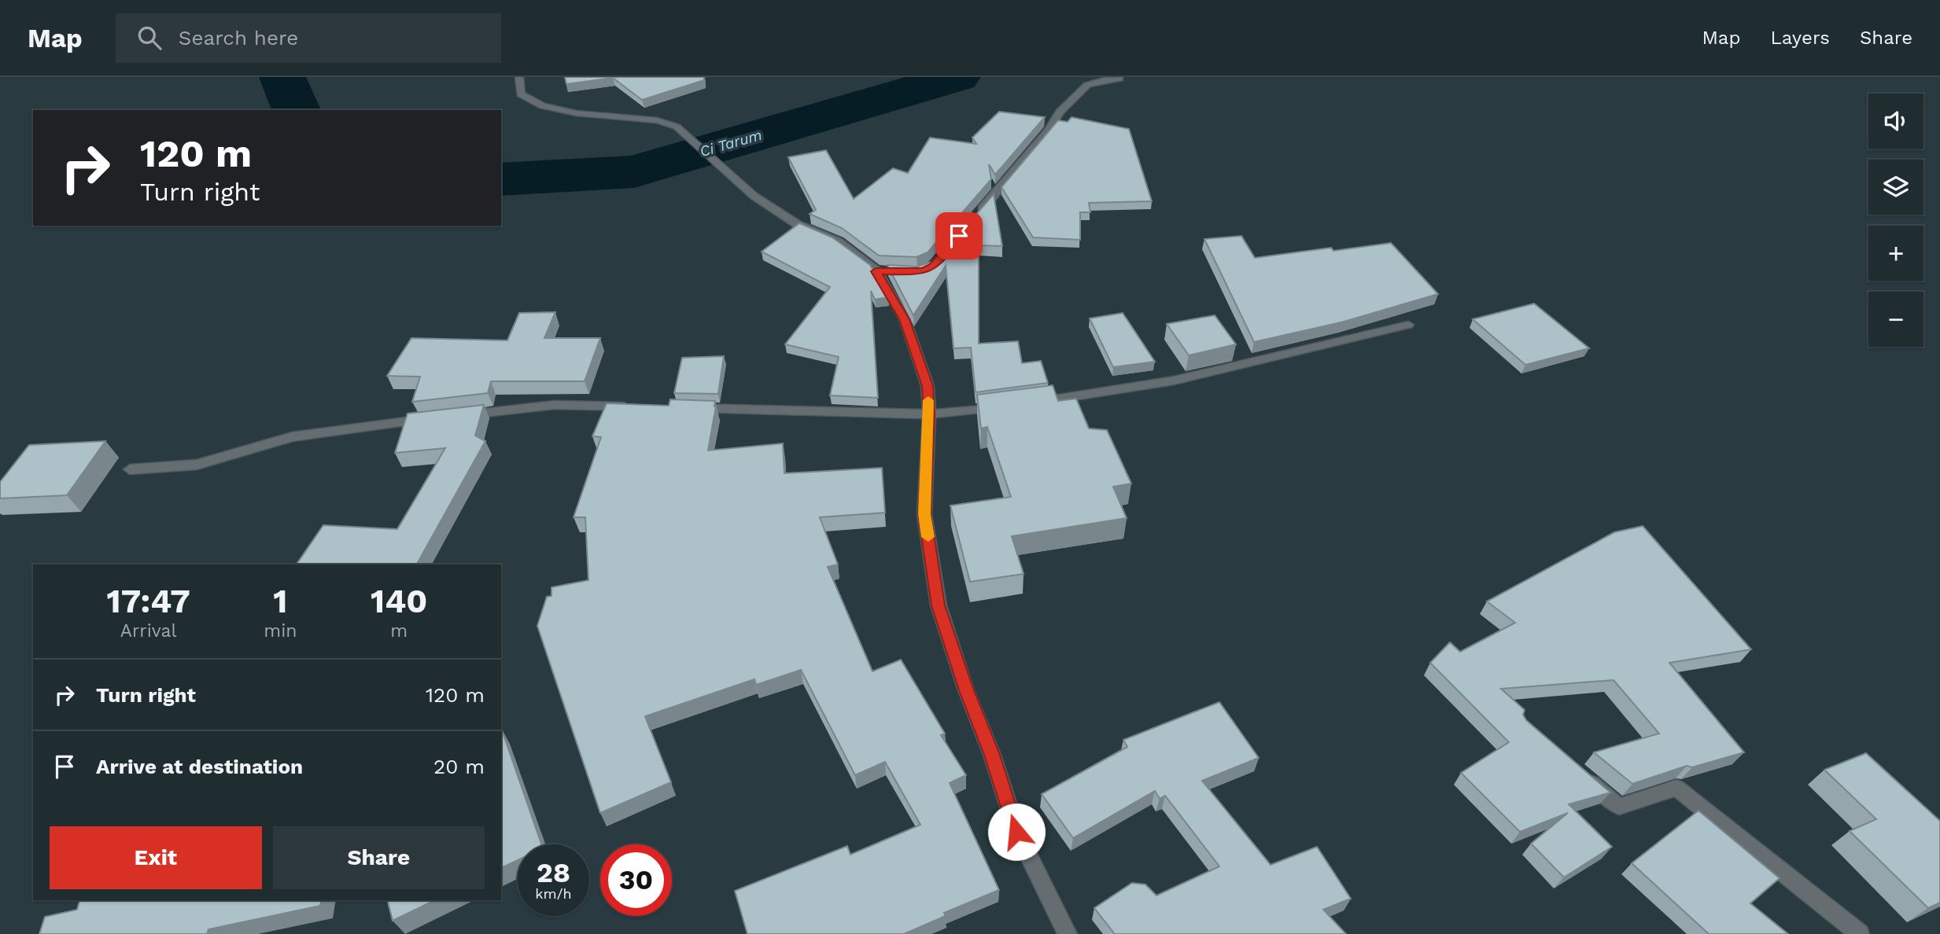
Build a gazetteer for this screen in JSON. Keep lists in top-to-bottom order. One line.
{"water":["Ci Tarum"],"page":{"header":"Map","search":"Search here","nav":["Map","Layers","Share"],"map_buttons":["+","−"],"turn":["120 m","Turn right"],"eta":["17:47","Arrival","1","min","140","m"],"list":[{"name":"Turn right","value":"120 m"},{"name":"Arrive at destination","value":"20 m"}],"buttons":["Exit","Share"],"speed":"28 km/h","limit":"30"}}
